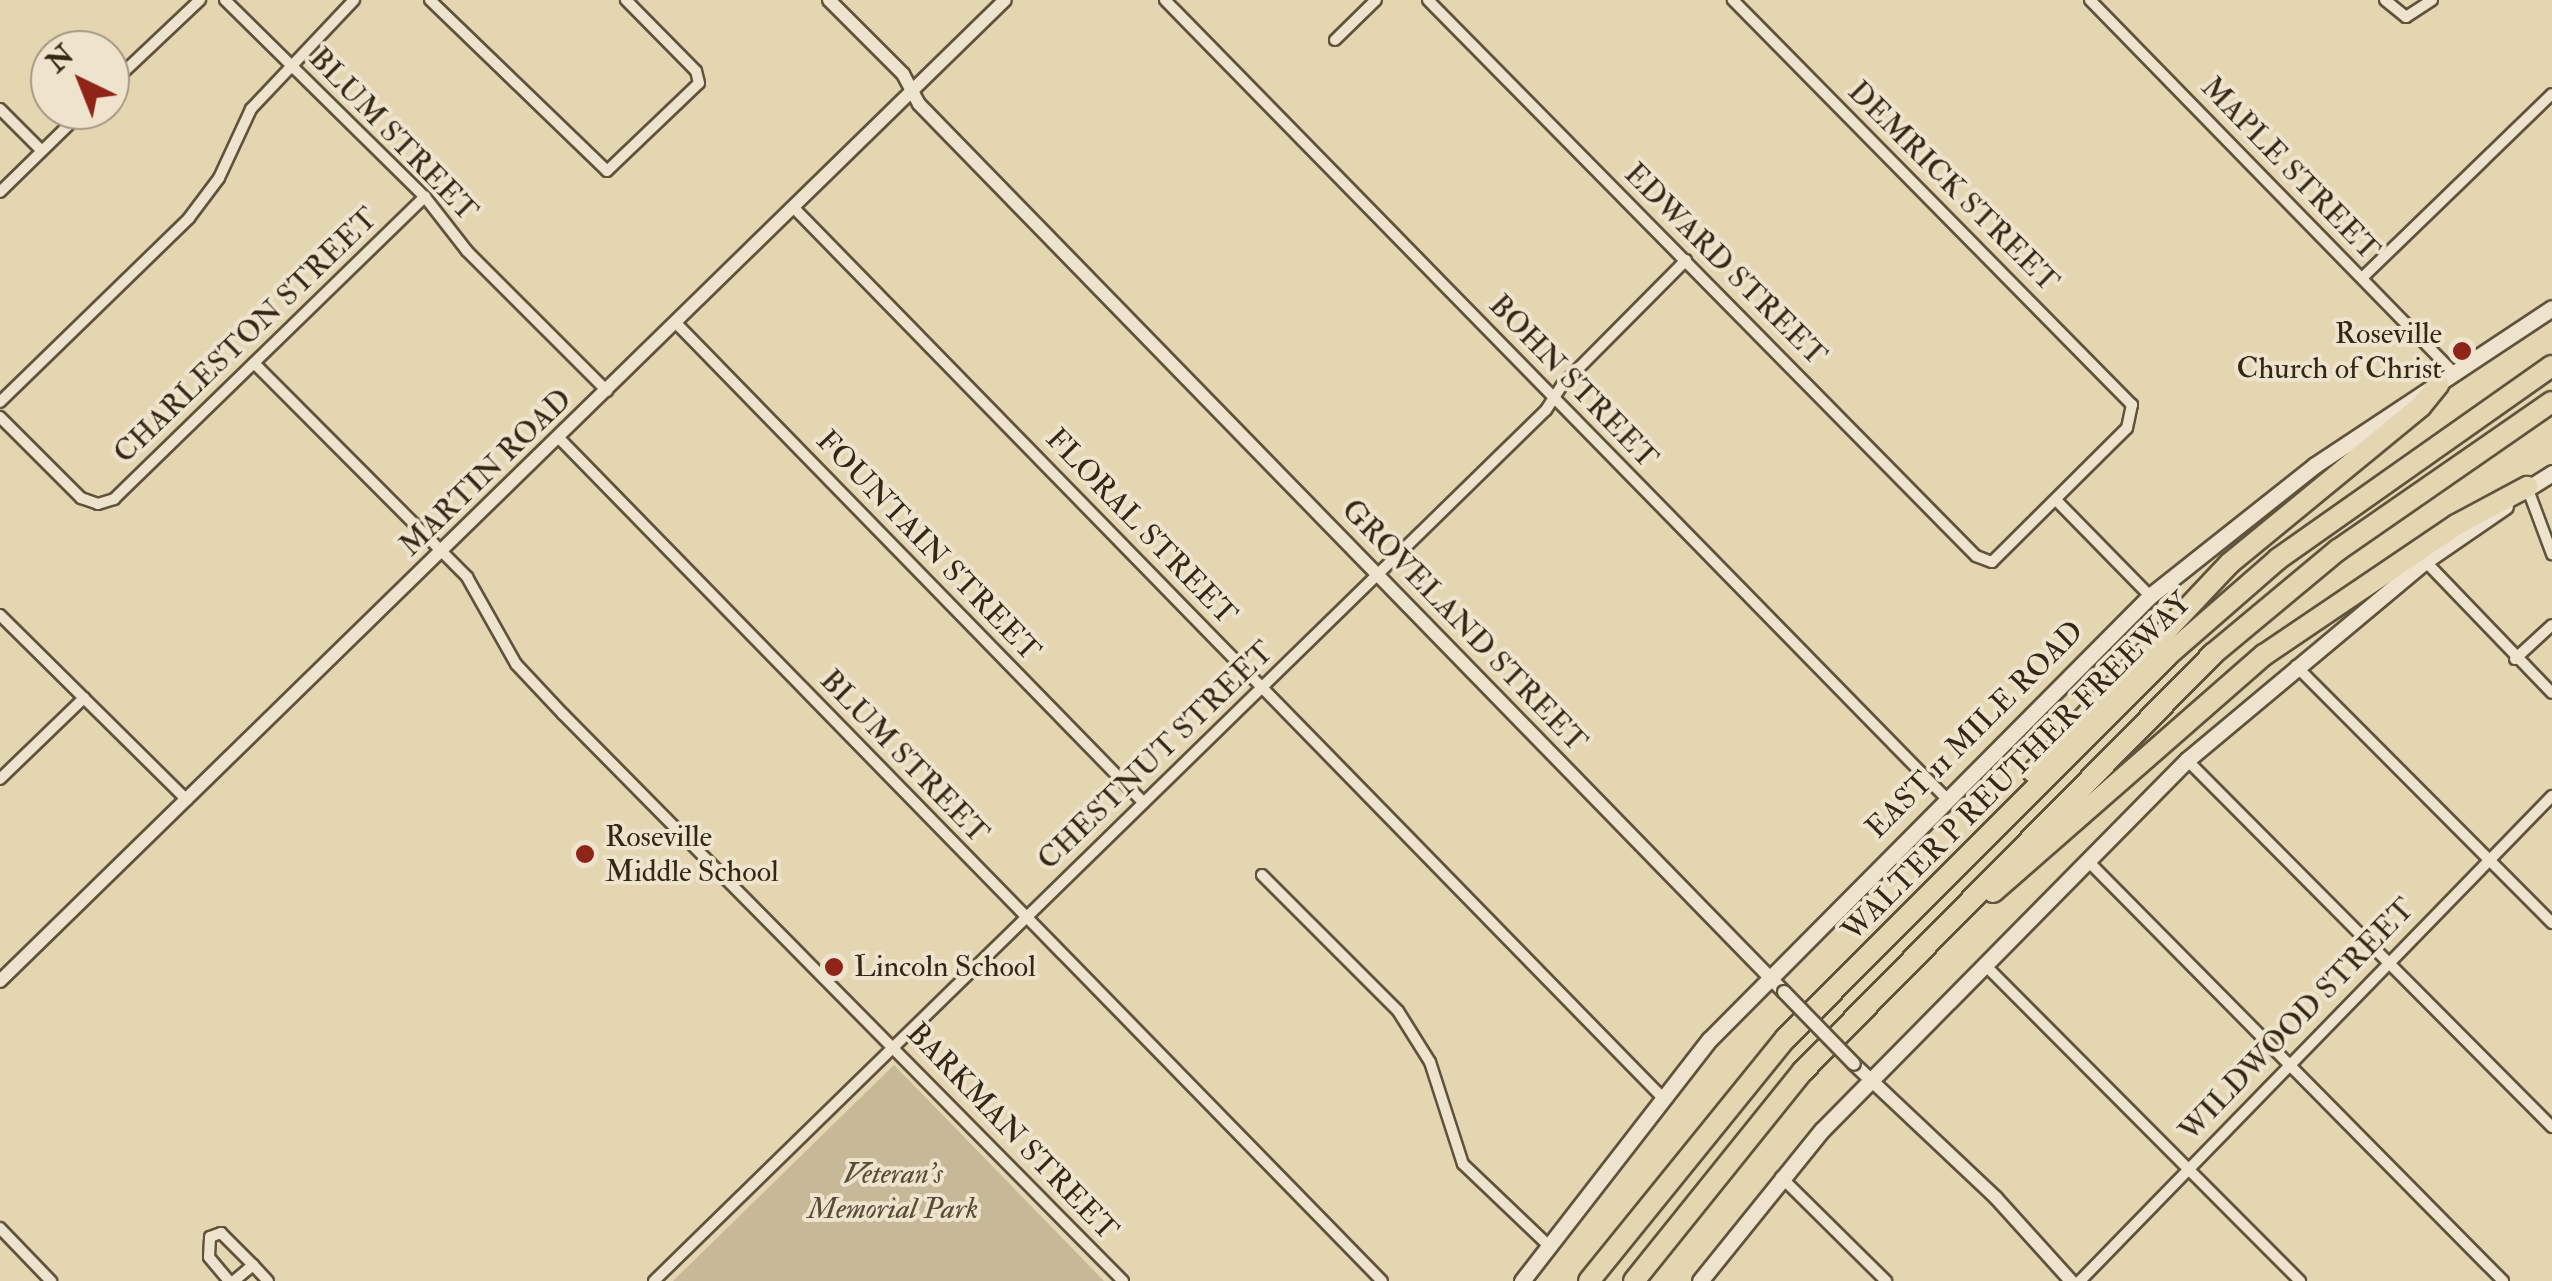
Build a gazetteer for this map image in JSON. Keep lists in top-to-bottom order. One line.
{"streets":{"highway":["WALTER P REUTHER FREEWAY"],"main road":["EAST 11 MILE ROAD"],"street":["BLUM STREET","MAPLE STREET","DEMRICK STREET","EDWARD STREET","CHARLESTON STREET","BOHN STREET","MARTIN ROAD","FLORAL STREET","FOUNTAIN STREET","GROVELAND STREET","CHESTNUT STREET","WILDWOOD STREET","BARKMAN STREET"]},"crossings":[["BLUM STREET","CHARLESTON STREET"],["BLUM STREET","MARTIN ROAD"],["BLUM STREET","CHESTNUT STREET"],["MAPLE STREET","EAST 11 MILE ROAD"],["DEMRICK STREET","EDWARD STREET"],["EDWARD STREET","CHESTNUT STREET"],["CHARLESTON STREET","BARKMAN STREET"],["BOHN STREET","EAST 11 MILE ROAD"],["BOHN STREET","CHESTNUT STREET"],["MARTIN ROAD","FLORAL STREET"],["MARTIN ROAD","FOUNTAIN STREET"],["MARTIN ROAD","GROVELAND STREET"],["MARTIN ROAD","BARKMAN STREET"],["FLORAL STREET","EAST 11 MILE ROAD"],["FLORAL STREET","CHESTNUT STREET"],["FOUNTAIN STREET","CHESTNUT STREET"],["GROVELAND STREET","EAST 11 MILE ROAD"],["GROVELAND STREET","CHESTNUT STREET"],["CHESTNUT STREET","BARKMAN STREET"]],"parks":["Veteran's Memorial Park"],"places":["Roseville Church of Christ","Roseville Middle School","Lincoln School"],"north":"top left"}
